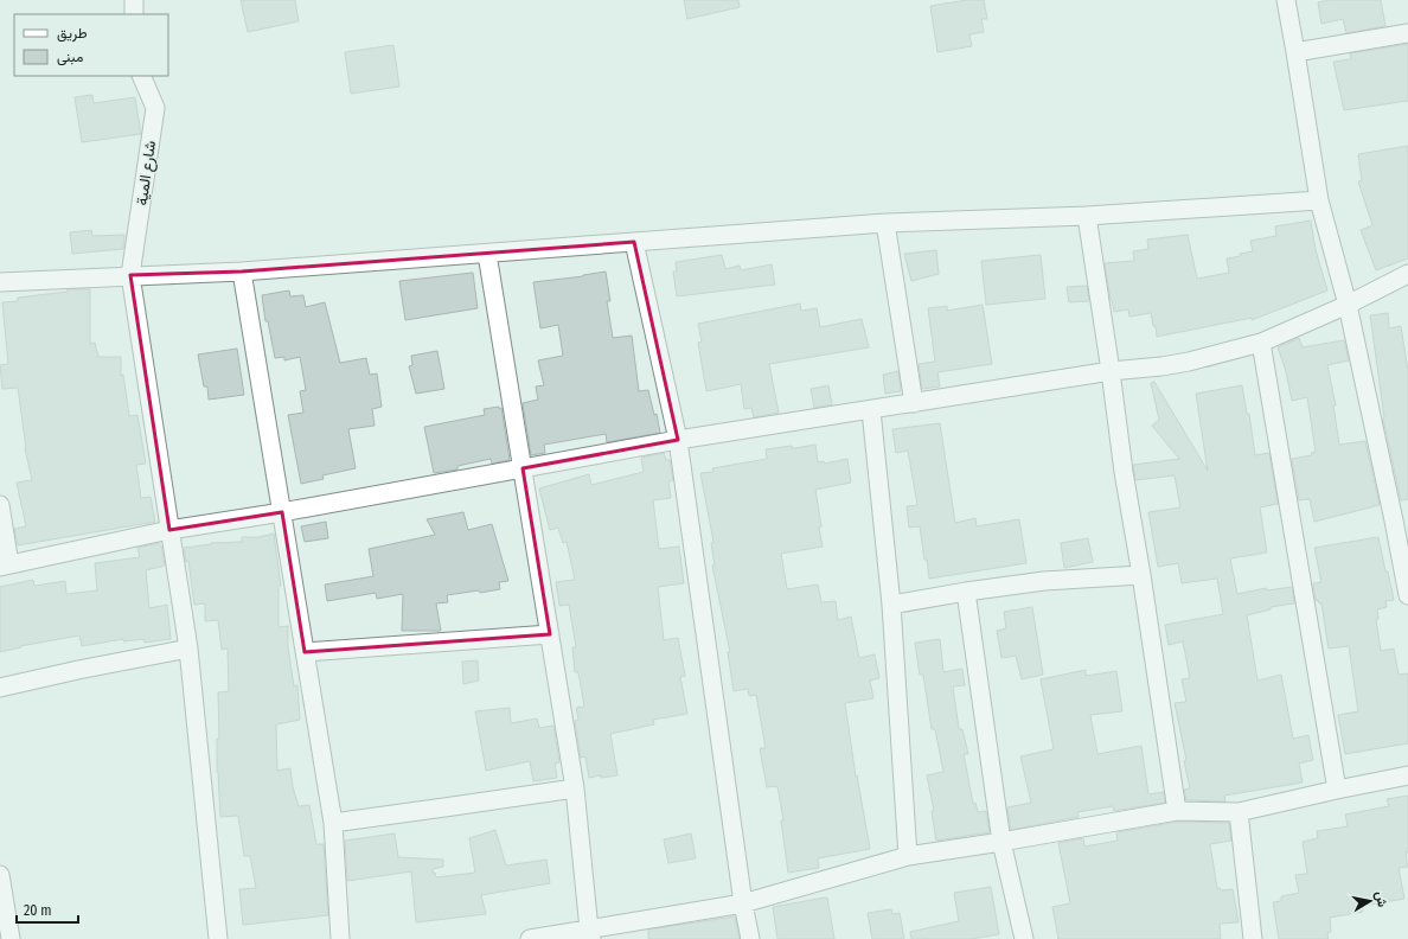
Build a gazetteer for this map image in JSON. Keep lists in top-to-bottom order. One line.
{"streets":{"street":["شارع المية"]},"legend":["طريق","مبنى"],"scale_bar":"20 m","north":"right"}
